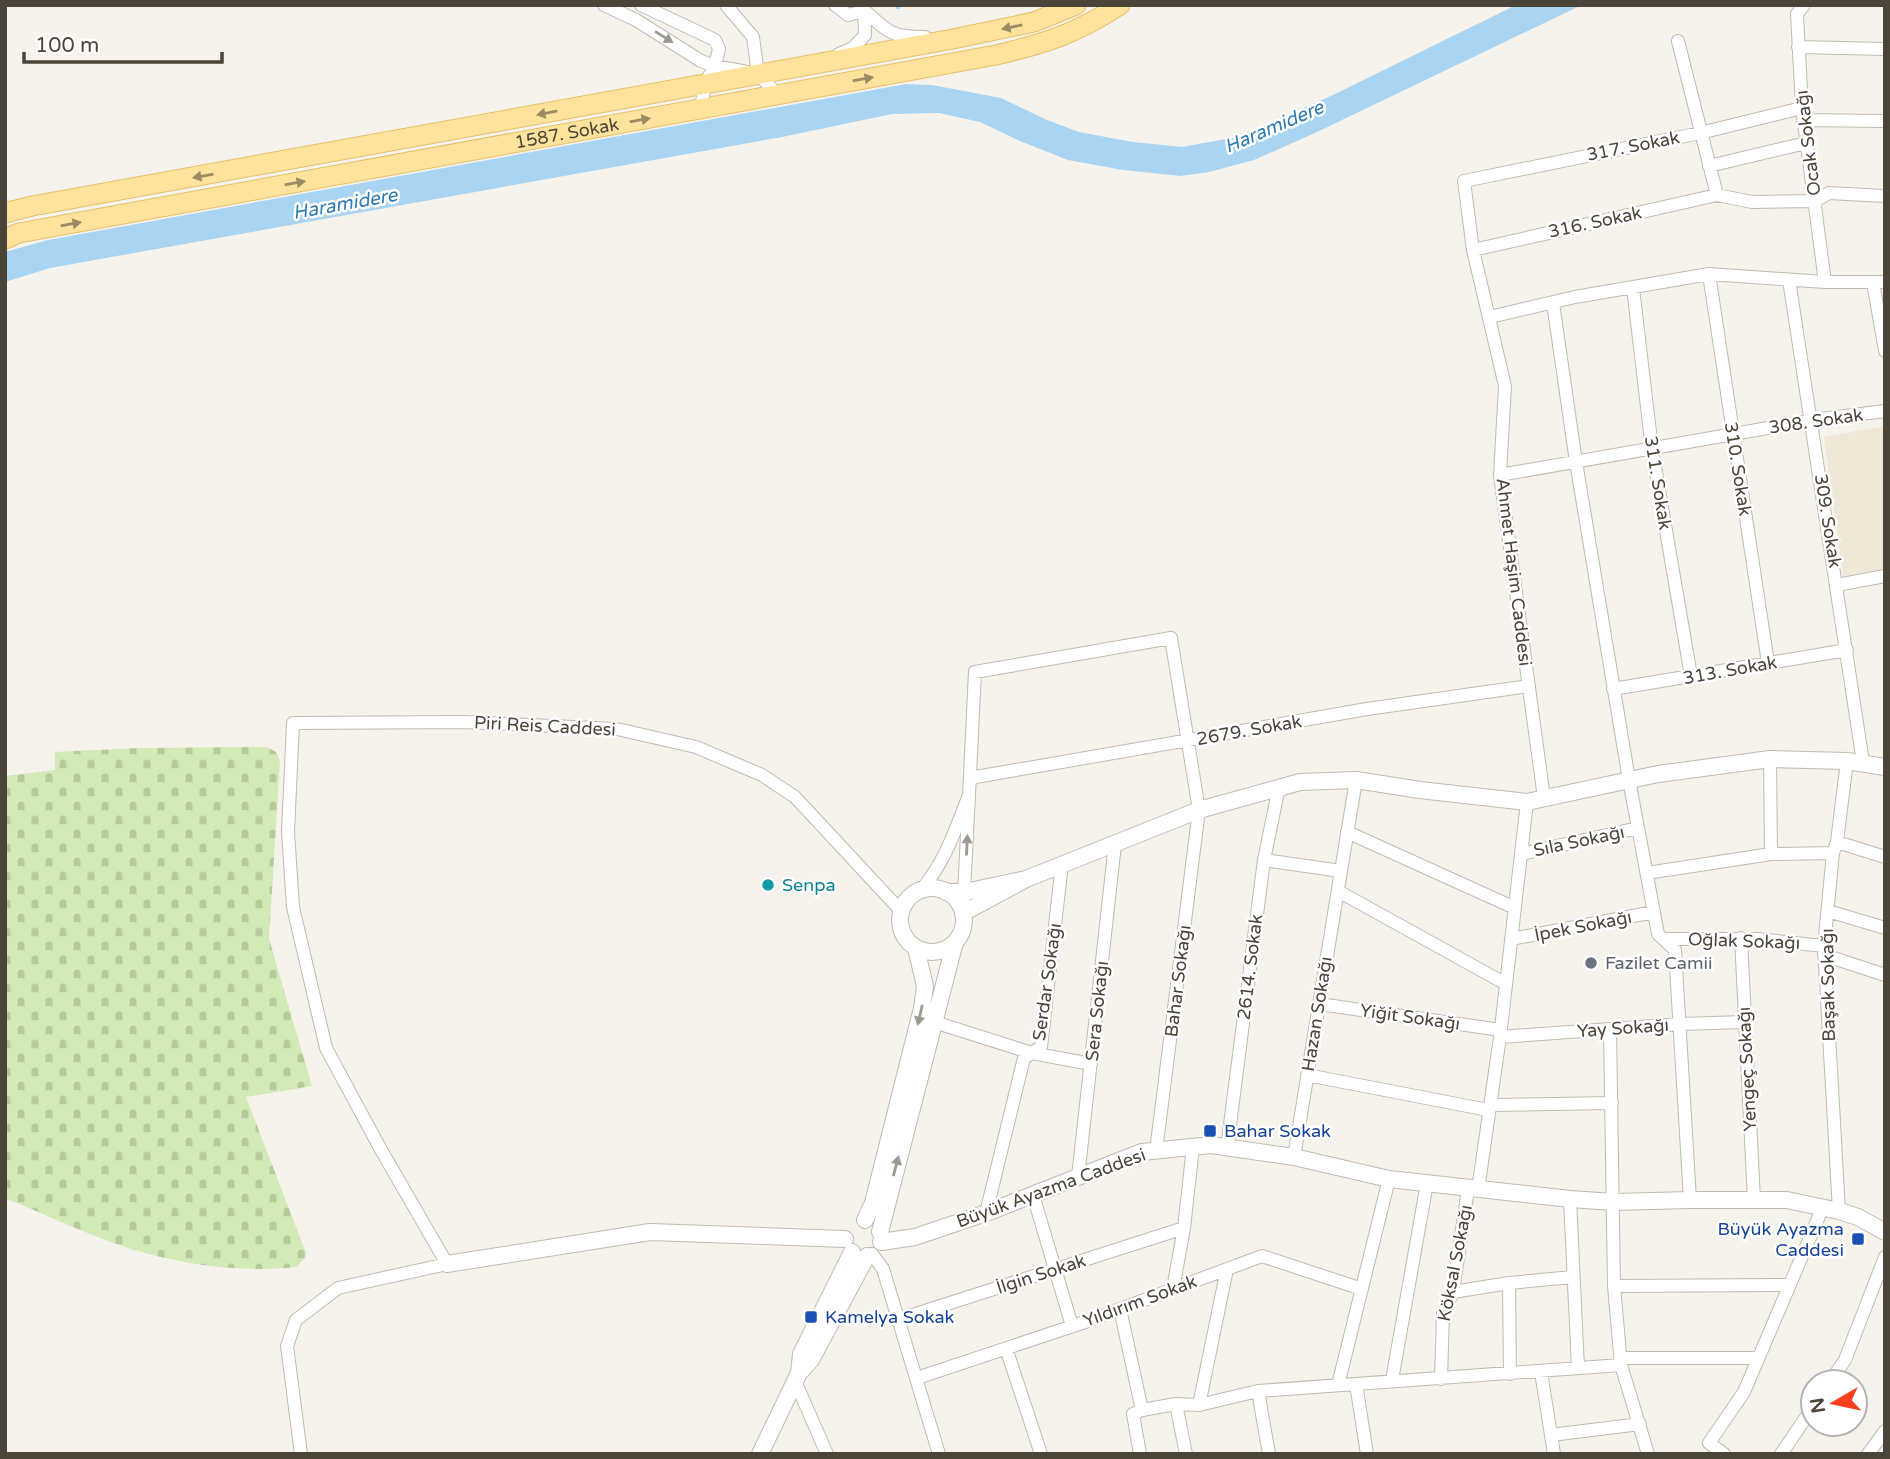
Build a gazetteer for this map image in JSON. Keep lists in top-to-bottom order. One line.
{"streets":{"main road":["1587. Sokak"],"street":["Ocak Sokağı","317. Sokak","316. Sokak","308. Sokak","310. Sokak","311. Sokak","309. Sokak","Ahmet Haşim Caddesi","313. Sokak","Piri Reis Caddesi","2679. Sokak","Sıla Sokağı","İpek Sokağı","Oğlak Sokağı","2614. Sokak","Bahar Sokağı","Serdar Sokağı","Başak Sokağı","Sera Sokağı","Hazan Sokağı","Yiğit Sokağı","Yay Sokağı","Yengeç Sokağı","Büyük Ayazma Caddesi","Köksal Sokağı","İlgin Sokak","Yıldırım Sokak"]},"crossings":[["Ocak Sokağı","317. Sokak"],["317. Sokak","Ahmet Haşim Caddesi"],["316. Sokak","Ahmet Haşim Caddesi"],["308. Sokak","310. Sokak"],["308. Sokak","311. Sokak"],["308. Sokak","309. Sokak"],["308. Sokak","Ahmet Haşim Caddesi"],["310. Sokak","313. Sokak"],["311. Sokak","313. Sokak"],["309. Sokak","313. Sokak"],["309. Sokak","Başak Sokağı"],["Ahmet Haşim Caddesi","2679. Sokak"],["Piri Reis Caddesi","Büyük Ayazma Caddesi"],["2679. Sokak","Bahar Sokağı"],["Sıla Sokağı","Köksal Sokağı"],["İpek Sokağı","Köksal Sokağı"],["Oğlak Sokağı","Başak Sokağı"],["Oğlak Sokağı","Yengeç Sokağı"],["2614. Sokak","Büyük Ayazma Caddesi"],["Bahar Sokağı","Büyük Ayazma Caddesi"],["Serdar Sokağı","Büyük Ayazma Caddesi"],["Başak Sokağı","Büyük Ayazma Caddesi"],["Sera Sokağı","Büyük Ayazma Caddesi"],["Hazan Sokağı","Yiğit Sokağı"],["Hazan Sokağı","Büyük Ayazma Caddesi"],["Yiğit Sokağı","Yay Sokağı"],["Yiğit Sokağı","Köksal Sokağı"],["Yay Sokağı","Yengeç Sokağı"],["Yay Sokağı","Köksal Sokağı"],["Yengeç Sokağı","Büyük Ayazma Caddesi"],["Büyük Ayazma Caddesi","Köksal Sokağı"]],"water":["Haramidere"],"places":{"other":["Senpa","Fazilet Camii"],"transit":["Bahar Sokak","Büyük Ayazma Caddesi","Kamelya Sokak"]},"scale_bar":"100 m","north":"left"}
